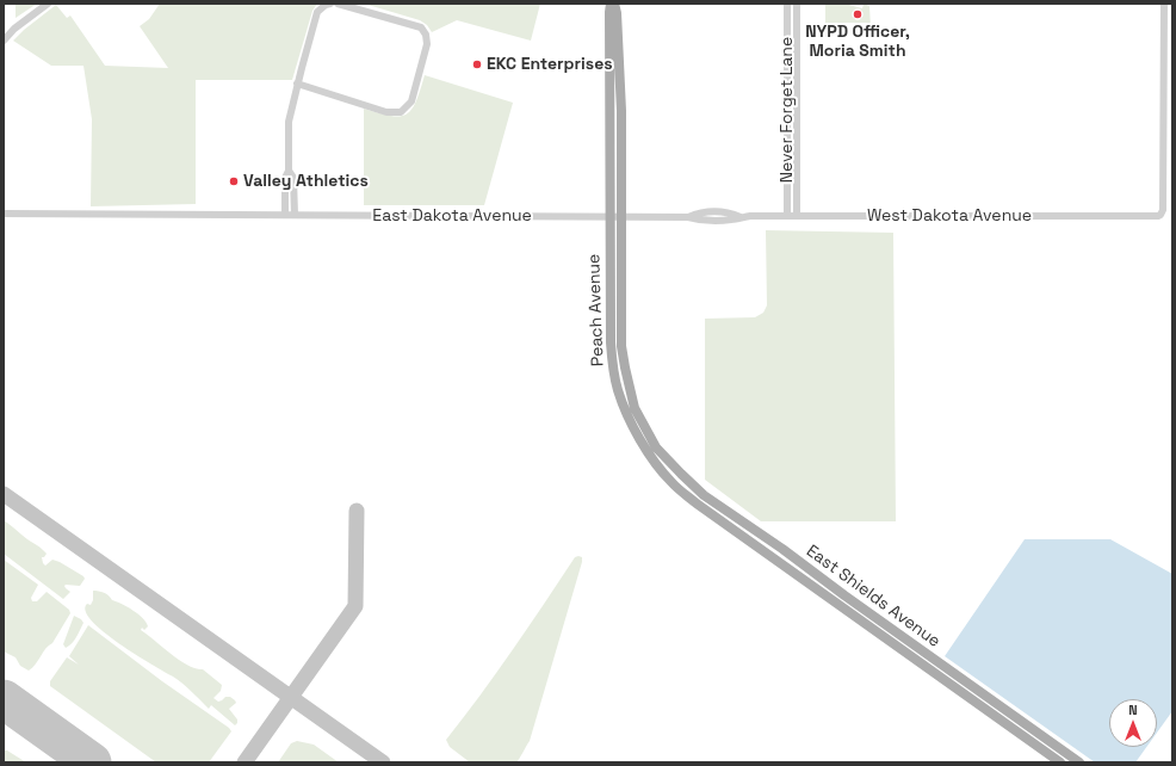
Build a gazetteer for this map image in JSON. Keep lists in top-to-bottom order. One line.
{"streets":{"main road":["Peach Avenue","East Shields Avenue"],"street":["Never Forget Lane","East Dakota Avenue","West Dakota Avenue"]},"crossings":[["Never Forget Lane","West Dakota Avenue"],["East Dakota Avenue","West Dakota Avenue"],["East Dakota Avenue","Peach Avenue"],["West Dakota Avenue","Peach Avenue"],["Peach Avenue","East Shields Avenue"]],"places":["NYPD Officer, Moria Smith","EKC Enterprises","Valley Athletics"],"north":"top"}
